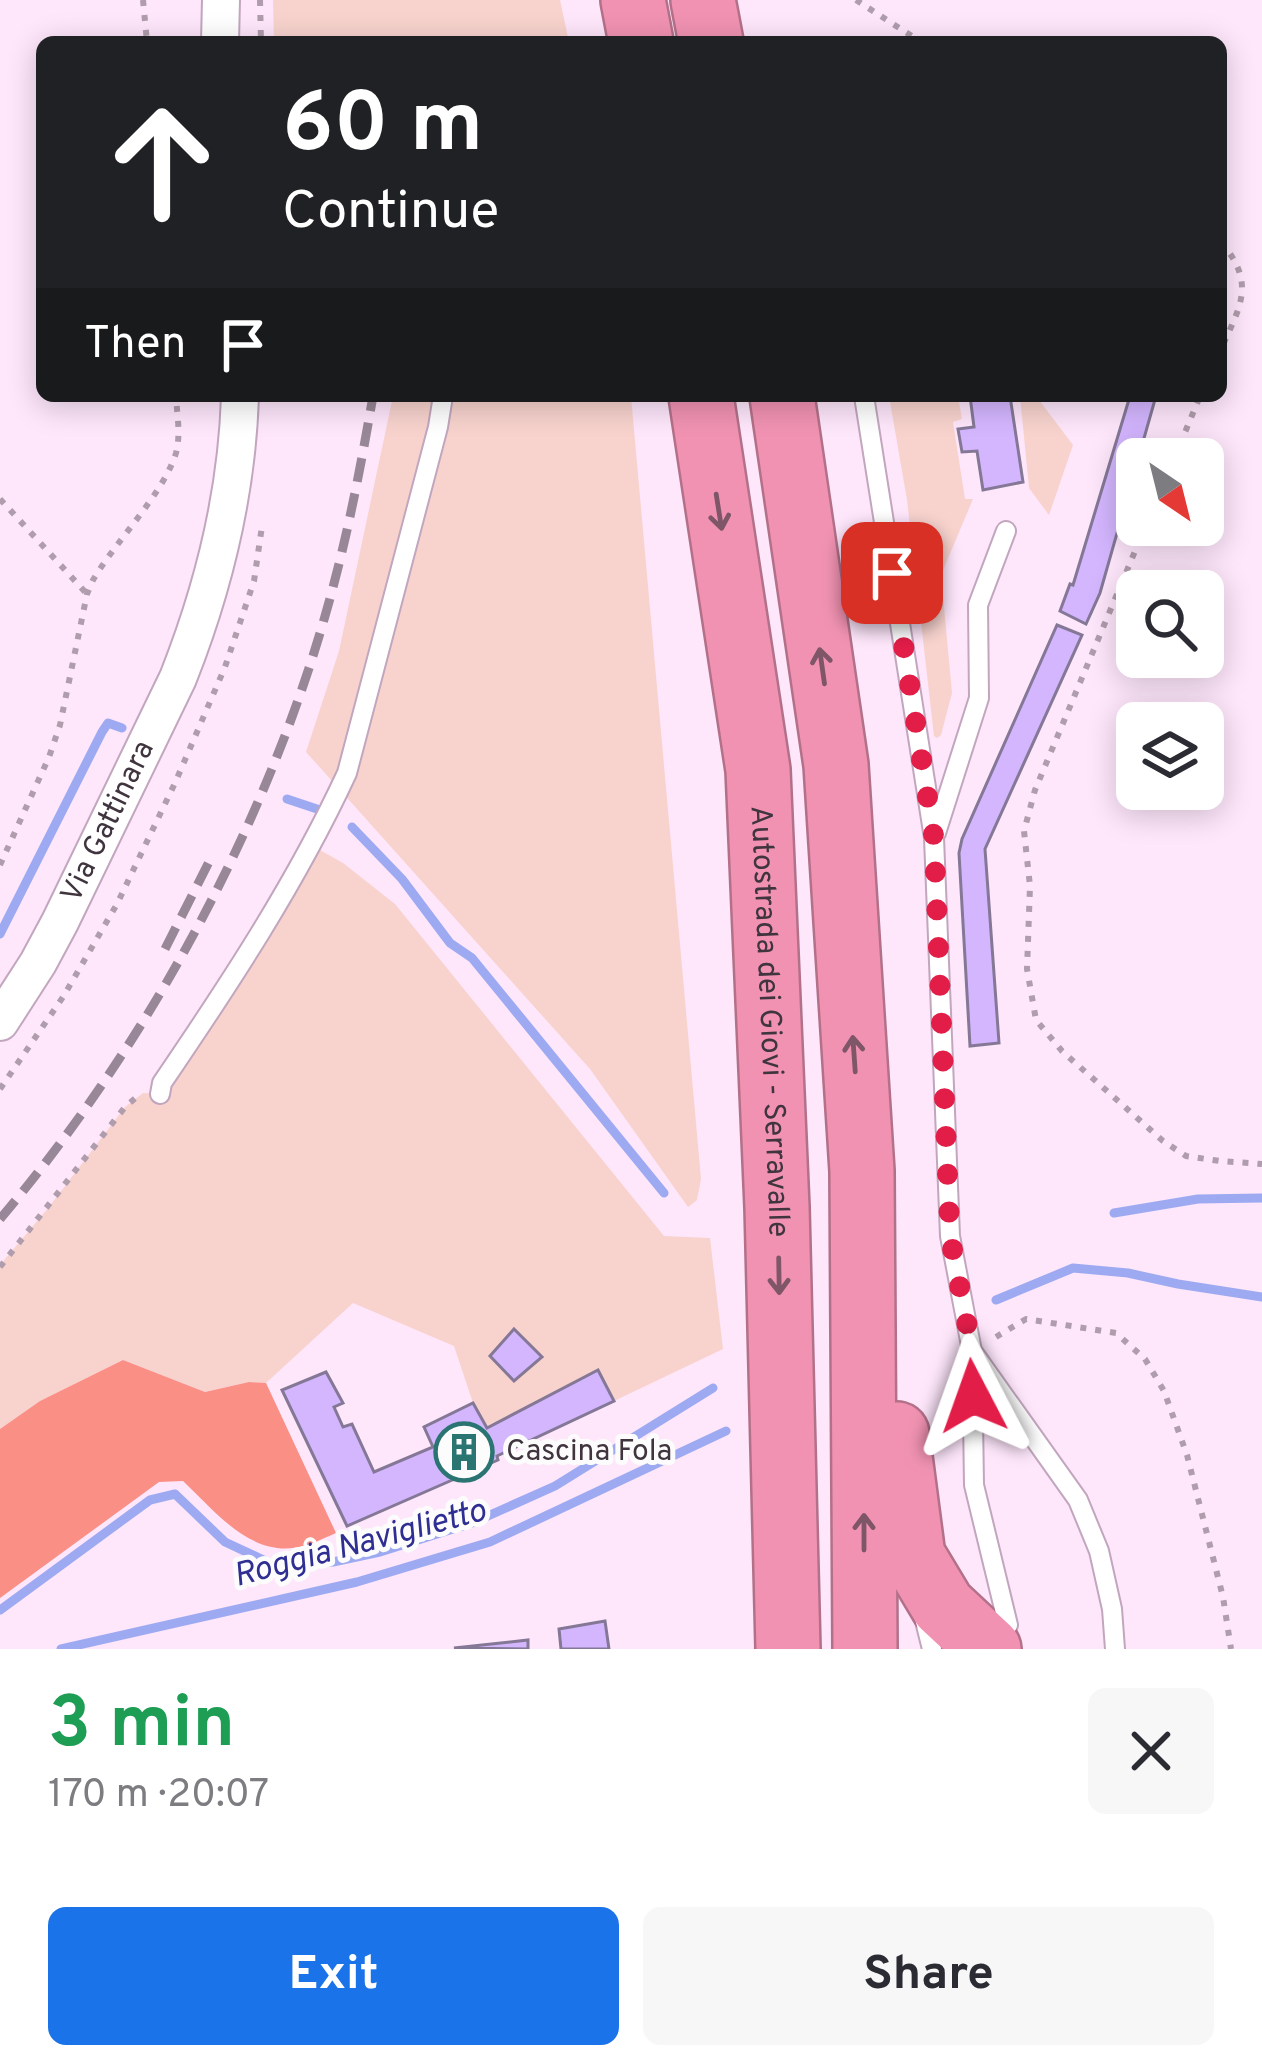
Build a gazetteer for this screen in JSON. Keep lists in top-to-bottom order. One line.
{"streets":{"highway":["Autostrada dei Giovi - Serravalle"],"street":["Via Gattinara"]},"water":["Roggia Naviglietto"],"places":{"building":["Cascina Fola"]},"north":"bottom right","page":{"turn":["60 m","Continue"],"then":"Then","heading":["3 min","170 m · 20:07"],"buttons":["Exit","Share"]}}
